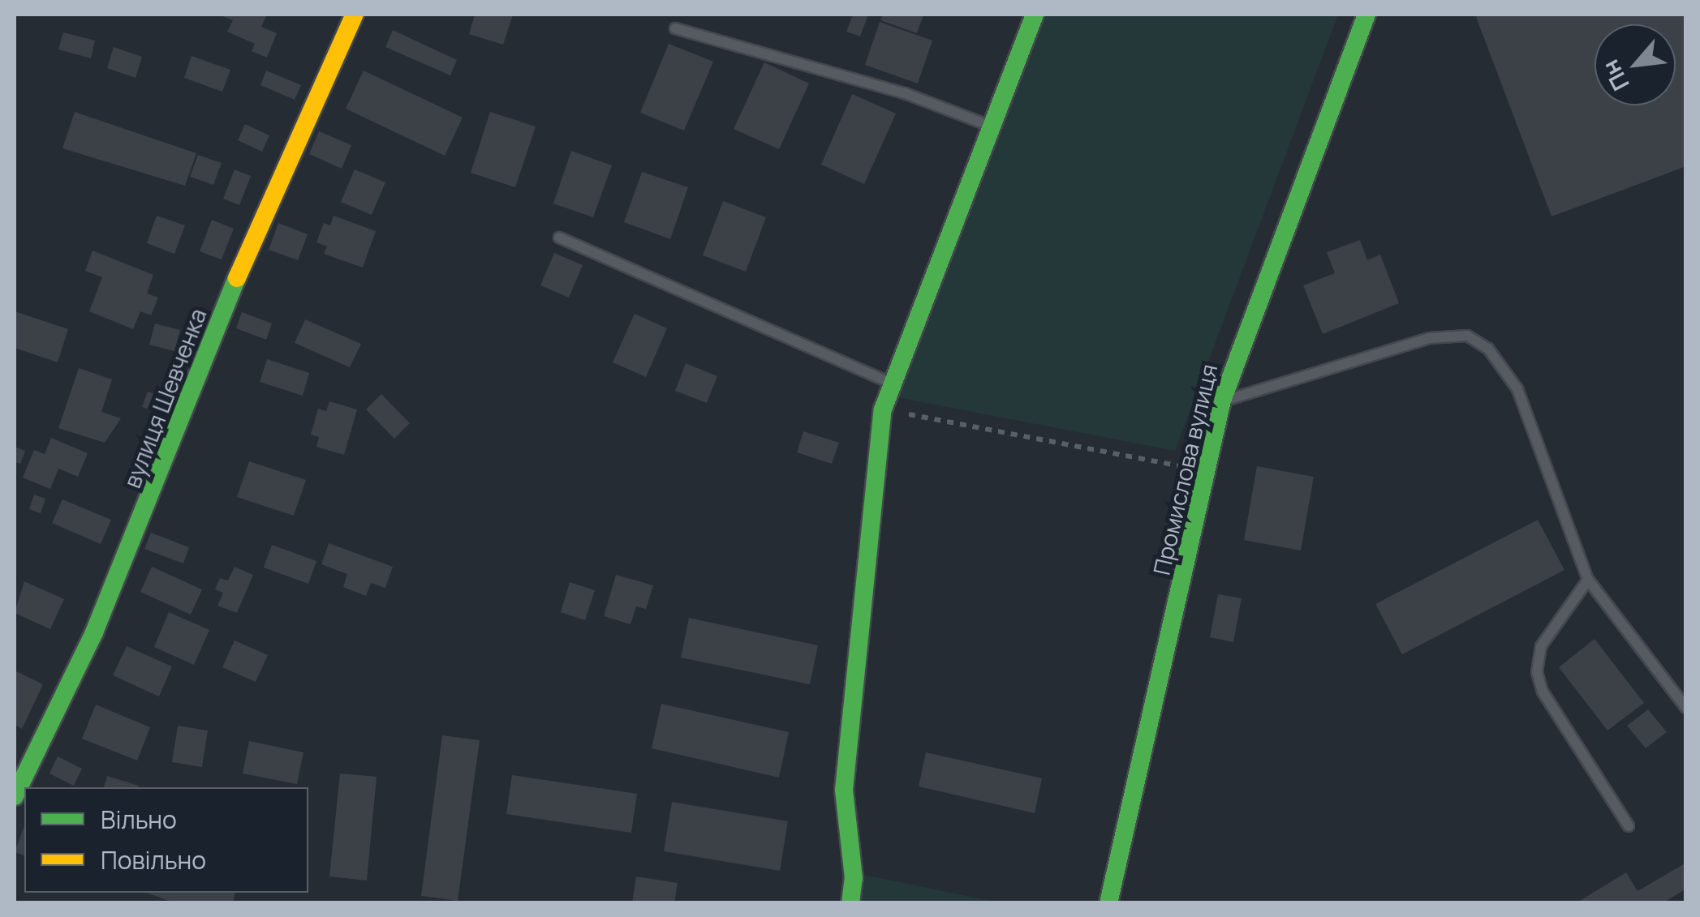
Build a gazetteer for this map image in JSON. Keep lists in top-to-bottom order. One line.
{"streets":{"street":["вулиця Шевченка","Промислова вулиця"]},"legend":["Вільно","Повільно"],"north":"bottom left"}
